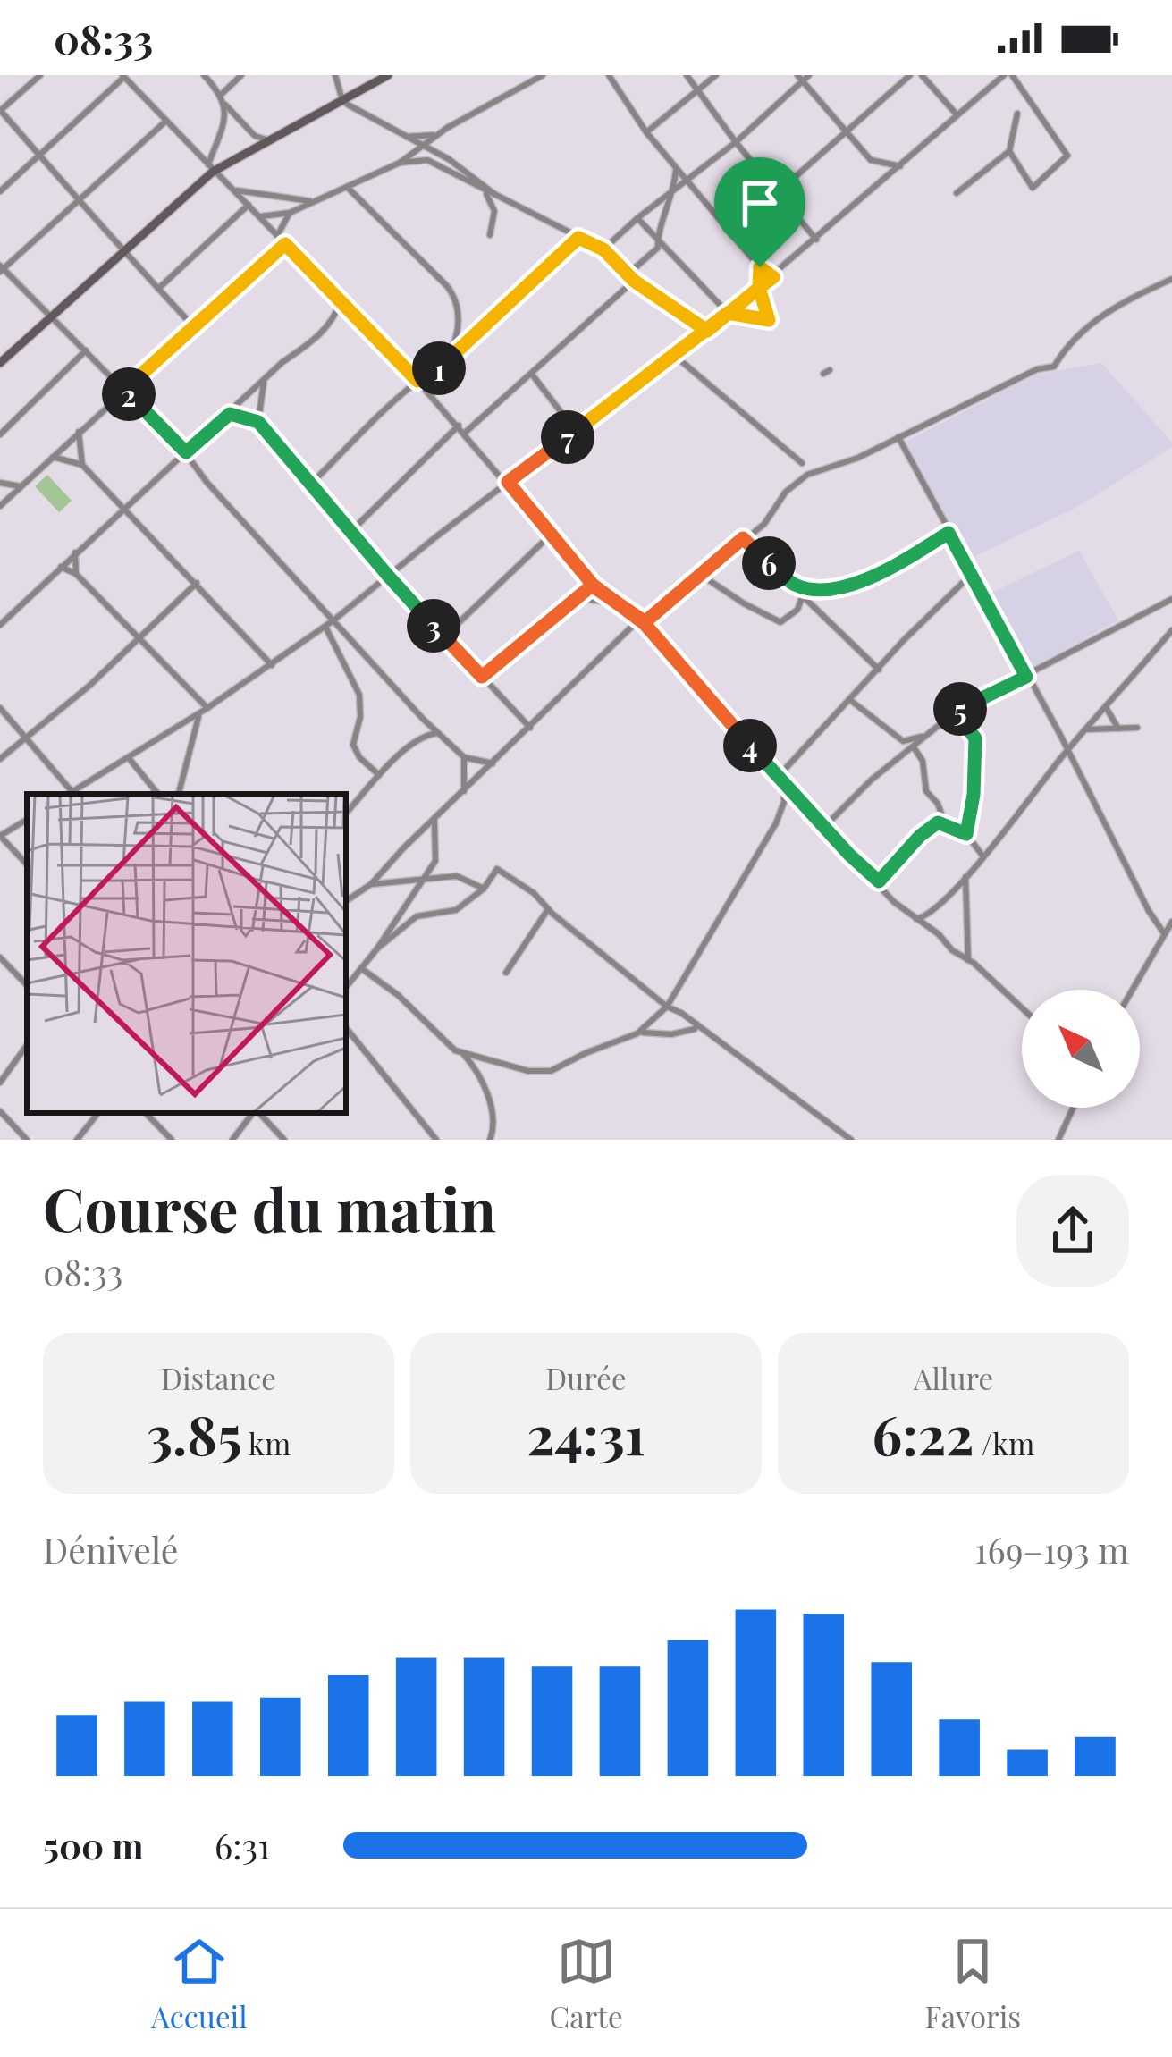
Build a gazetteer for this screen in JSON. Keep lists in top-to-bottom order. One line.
{"north":"top left","page":{"status":"08:33","pins":["1","2","7","6","3","5","4"],"heading":["Course du matin","08:33"],"stats":[["Distance","3.85 km"],["Durée","24:31"],["Allure","6:22 /km"]],"chart":["Dénivelé","169–193 m"],"list":[{"name":"500 m","note":"6:31"}],"tabs":["Accueil","Carte","Favoris"]}}
